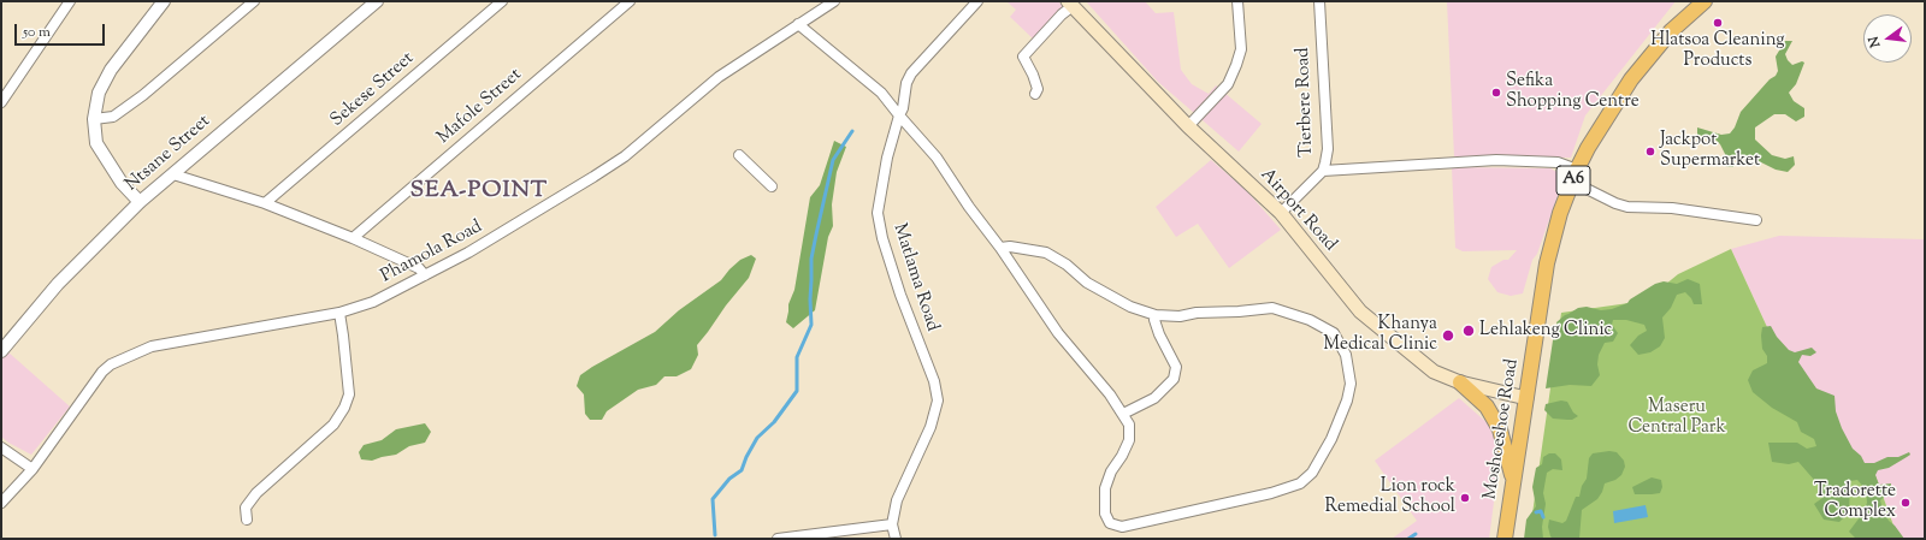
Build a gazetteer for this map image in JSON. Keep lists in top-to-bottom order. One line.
{"streets":{"main road":["A6","Airport Road","Moshoeshoe Road"],"street":["Sekese Street","Tierbere Road","Mafole Street","Ntsane Street","Phamola Road","Matlama Road"]},"crossings":[["Tierbere Road","Airport Road"],["Airport Road","Moshoeshoe Road"]],"districts":["SEA-POINT"],"parks":["Maseru Central Park"],"places":["Hlatsoa Cleaning Products","Sefika Shopping Centre","Jackpot Supermarket","Lehlakeng Clinic","Khanya Medical Clinic","Lion rock Remedial School","Tradorette Complex"],"scale_bar":"50 m","north":"left"}
